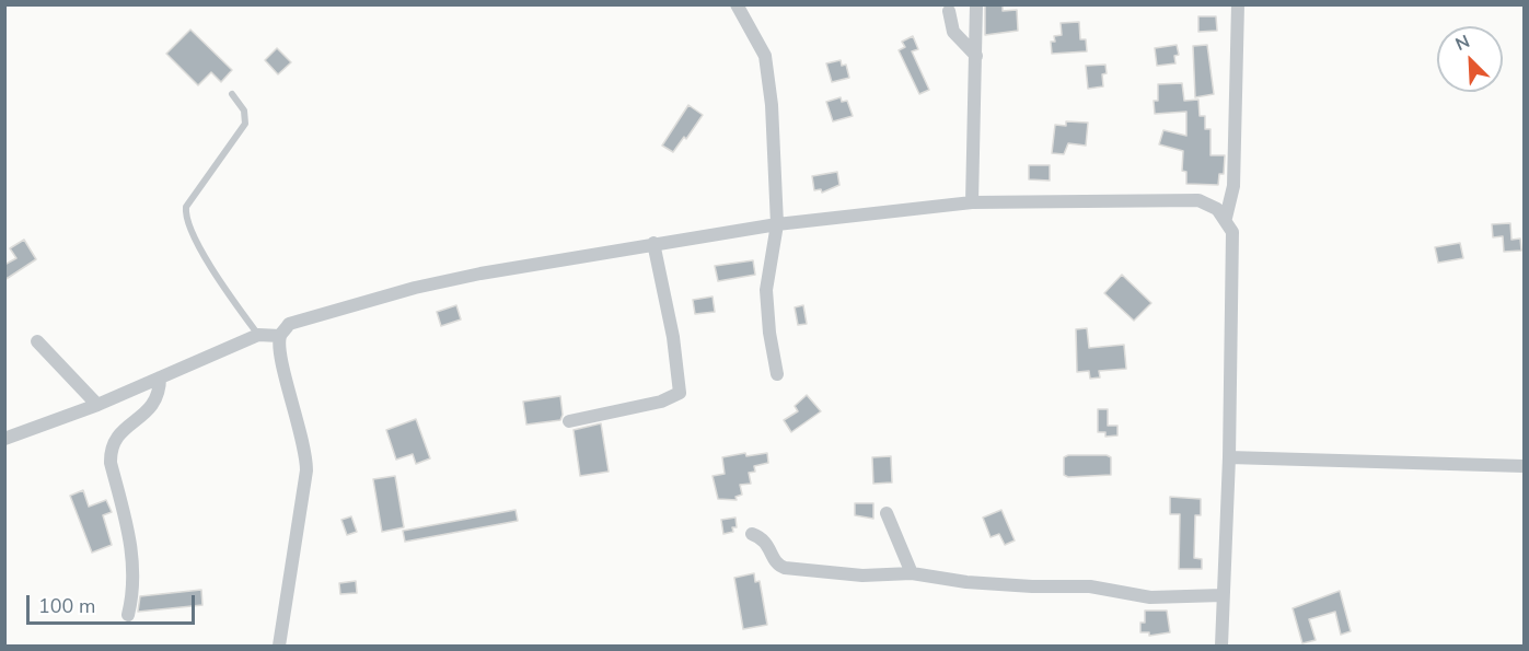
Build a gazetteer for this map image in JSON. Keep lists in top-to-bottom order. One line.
{"scale_bar":"100 m","north":"top left"}
